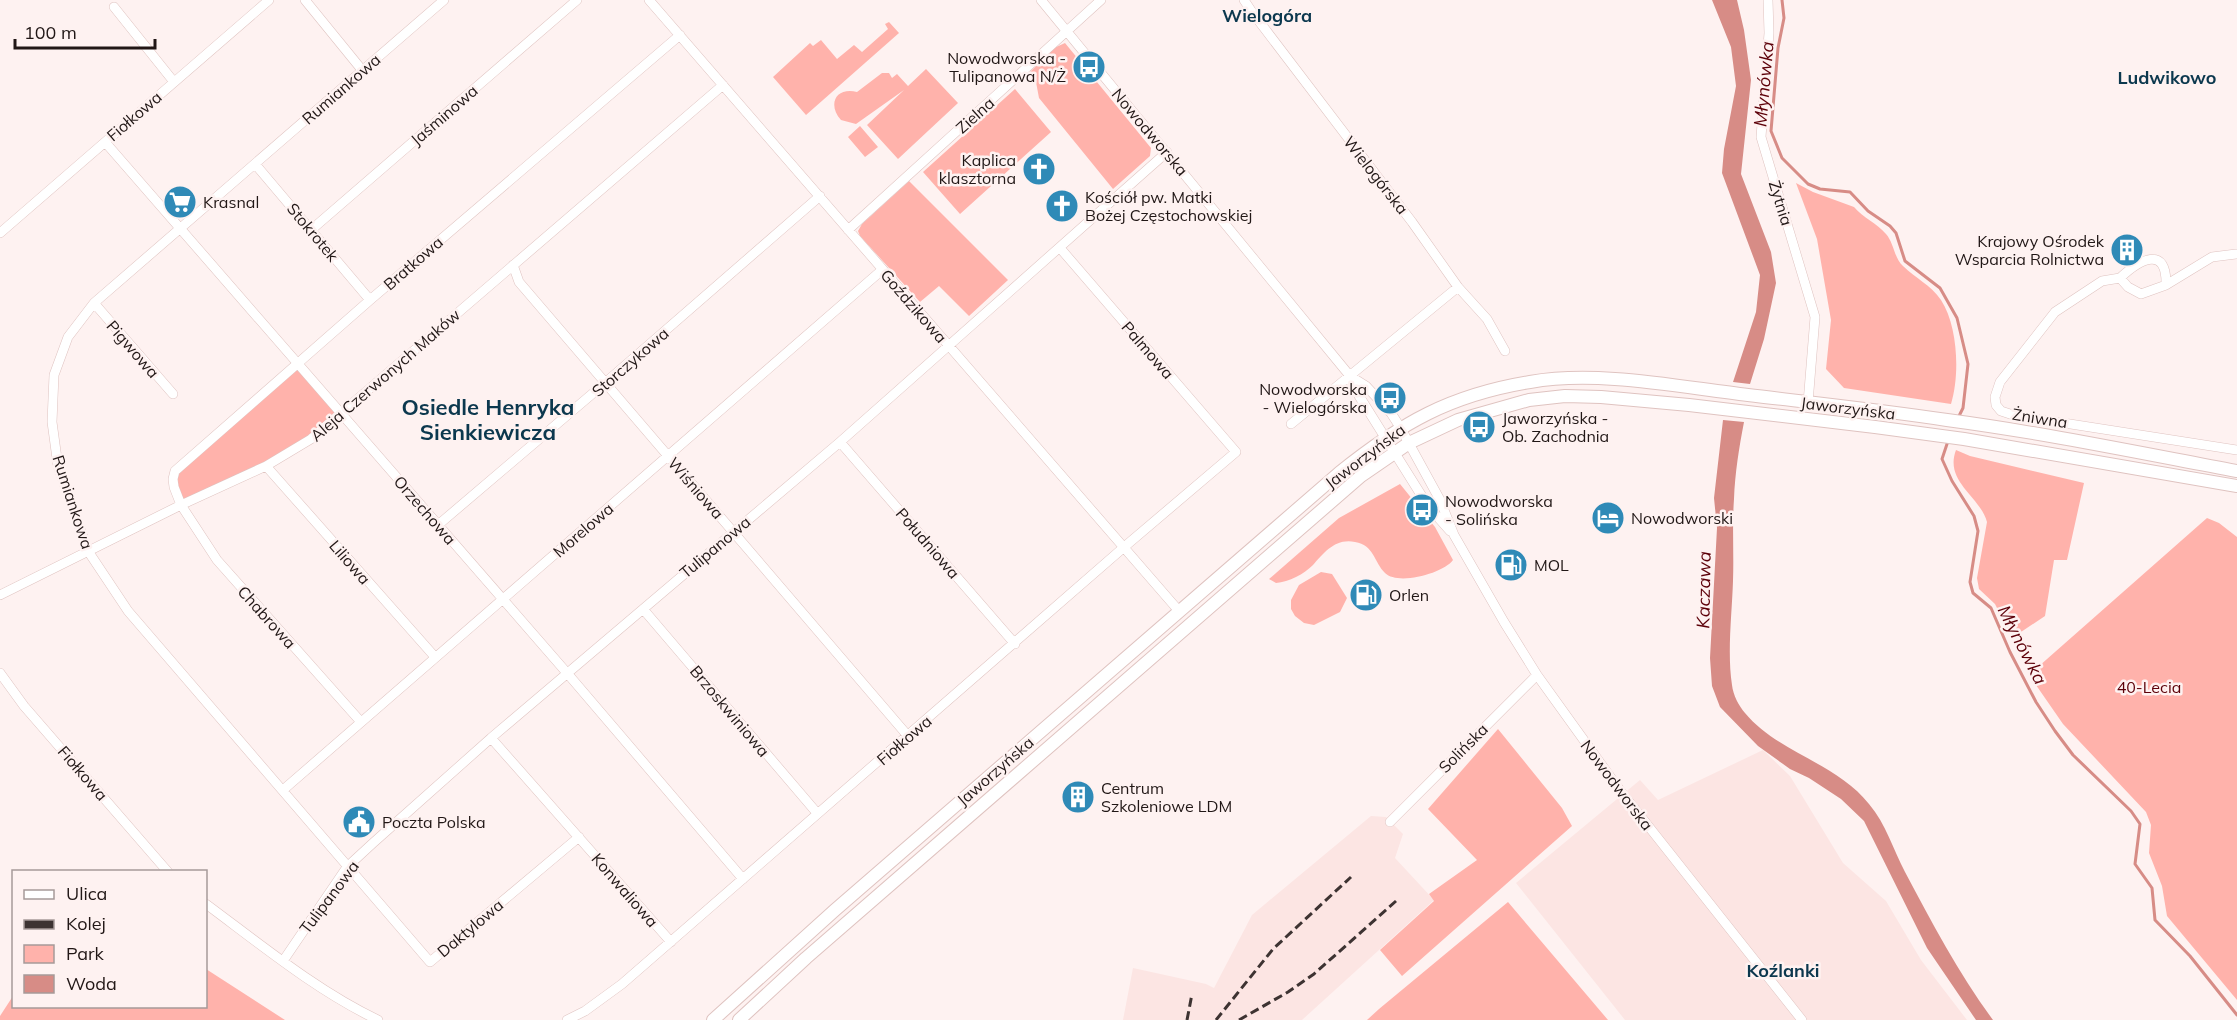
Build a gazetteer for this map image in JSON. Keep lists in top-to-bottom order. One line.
{"streets":{"main road":["Jaworzyńska"],"street":["Rumiankowa","Jaśminowa","Zielna","Fiołkowa","Nowodworska","Wielogórska","Żytnia","Stokrotek","Bratkowa","Goździkowa","Pigwowa","Palmowa","Storczykowa","Aleja Czerwonych Maków","Żniwna","Wiśniowa","Orzechowa","Morelowa","Południowa","Tulipanowa","Liliowa","Chabrowa","Brzoskwiniowa","Solińska","Konwaliowa","Daktylowa"]},"crossings":[["Rumiankowa","Stokrotek"],["Rumiankowa","Pigwowa"],["Rumiankowa","Aleja Czerwonych Maków"],["Rumiankowa","Orzechowa"],["Rumiankowa","Morelowa"],["Rumiankowa","Tulipanowa"],["Rumiankowa","Daktylowa"],["Jaśminowa","Stokrotek"],["Zielna","Nowodworska"],["Zielna","Goździkowa"],["Fiołkowa","Goździkowa"],["Fiołkowa","Palmowa"],["Fiołkowa","Wiśniowa"],["Fiołkowa","Orzechowa"],["Fiołkowa","Południowa"],["Fiołkowa","Brzoskwiniowa"],["Fiołkowa","Konwaliowa"],["Nowodworska","Jaworzyńska"],["Nowodworska","Tulipanowa"],["Nowodworska","Solińska"],["Żytnia","Jaworzyńska"],["Stokrotek","Bratkowa"],["Bratkowa","Goździkowa"],["Bratkowa","Aleja Czerwonych Maków"],["Bratkowa","Orzechowa"],["Bratkowa","Chabrowa"],["Goździkowa","Storczykowa"],["Goździkowa","Aleja Czerwonych Maków"],["Goździkowa","Jaworzyńska"],["Goździkowa","Morelowa"],["Goździkowa","Tulipanowa"],["Palmowa","Tulipanowa"],["Storczykowa","Wiśniowa"],["Storczykowa","Orzechowa"],["Aleja Czerwonych Maków","Wiśniowa"],["Aleja Czerwonych Maków","Orzechowa"],["Aleja Czerwonych Maków","Liliowa"],["Aleja Czerwonych Maków","Chabrowa"],["Wiśniowa","Morelowa"],["Wiśniowa","Tulipanowa"],["Orzechowa","Morelowa"],["Orzechowa","Tulipanowa"],["Morelowa","Liliowa"],["Morelowa","Chabrowa"],["Południowa","Tulipanowa"],["Tulipanowa","Brzoskwiniowa"],["Tulipanowa","Konwaliowa"],["Tulipanowa","Daktylowa"],["Konwaliowa","Daktylowa"]],"districts":["Wielogóra","Ludwikowo","Osiedle Henryka Sienkiewicza","Koźlanki"],"water":["Młynówka","Kaczawa"],"parks":["40-Lecia"],"places":{"bus stop":["Nowodworska - Tulipanowa N/Ż","Nowodworska - Wielogórska","Jaworzyńska - Ob. Zachodnia","Nowodworska - Solińska"],"church":["Kaplica klasztorna","Kościół pw. Matki Bożej Częstochowskiej"],"supermarket":["Krasnal"],"building":["Krajowy Ośrodek Wsparcia Rolnictwa","Centrum Szkoleniowe LDM"],"hotel":["Nowodworski"],"fuel station":["MOL","Orlen"],"public building":["Poczta Polska"]},"legend":["Ulica","Kolej","Park","Woda"],"scale_bar":"100 m"}
